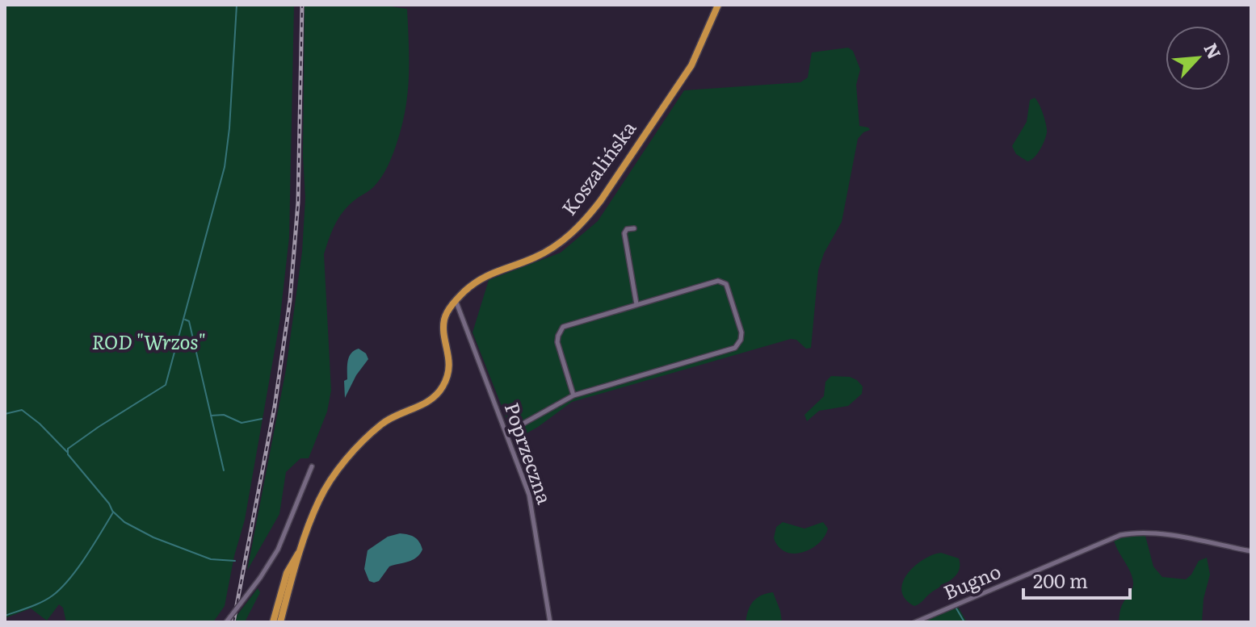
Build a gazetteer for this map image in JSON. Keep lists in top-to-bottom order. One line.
{"streets":{"highway":["Koszalińska"],"street":["Poprzeczna","Bugno"]},"crossings":[["Koszalińska","Poprzeczna"]],"parks":["ROD \"Wrzos\""],"scale_bar":"200 m","north":"top right"}
